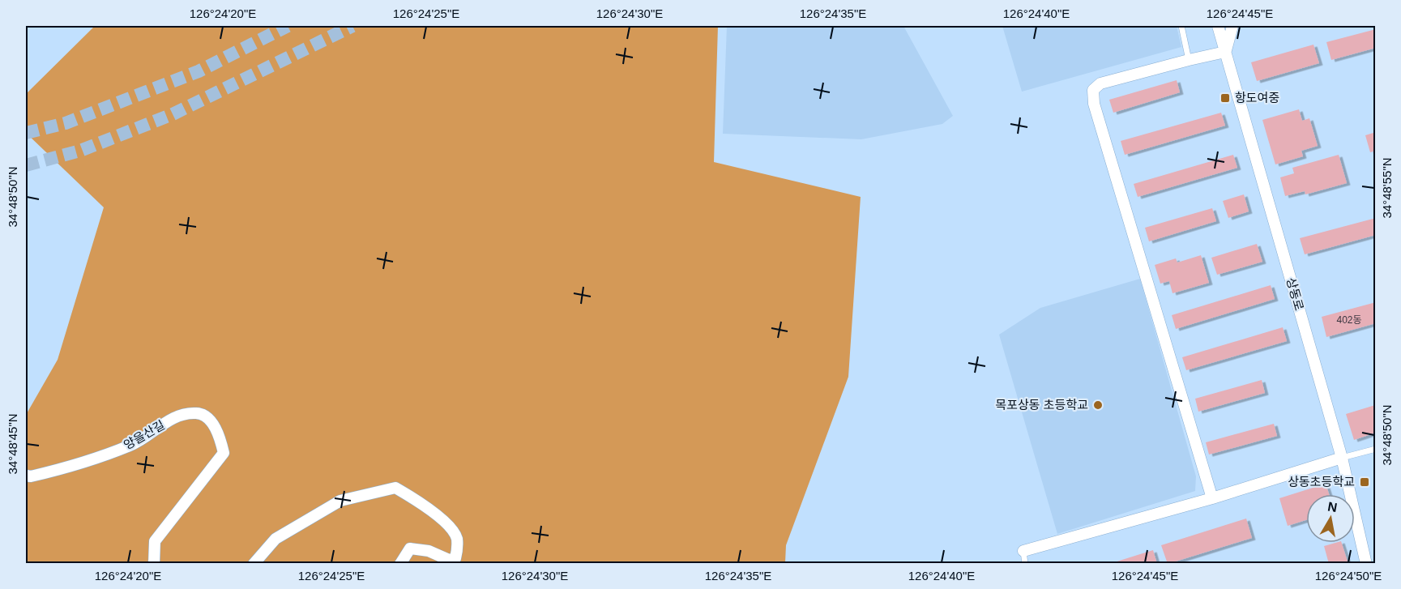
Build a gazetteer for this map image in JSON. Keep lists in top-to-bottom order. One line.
{"streets":{"street":["상동로","양을산길"]},"places":{"transit":["항도여중","상동초등학교"],"other":["목포상동 초등학교"]},"house_numbers":["402동"],"north":"top","coordinates":["126°24'20\"E","126°24'25\"E","126°24'30\"E","126°24'35\"E","126°24'40\"E","126°24'45\"E","34°48'55\"N","34°48'50\"N","34°48'45\"N","126°24'50\"E"]}
